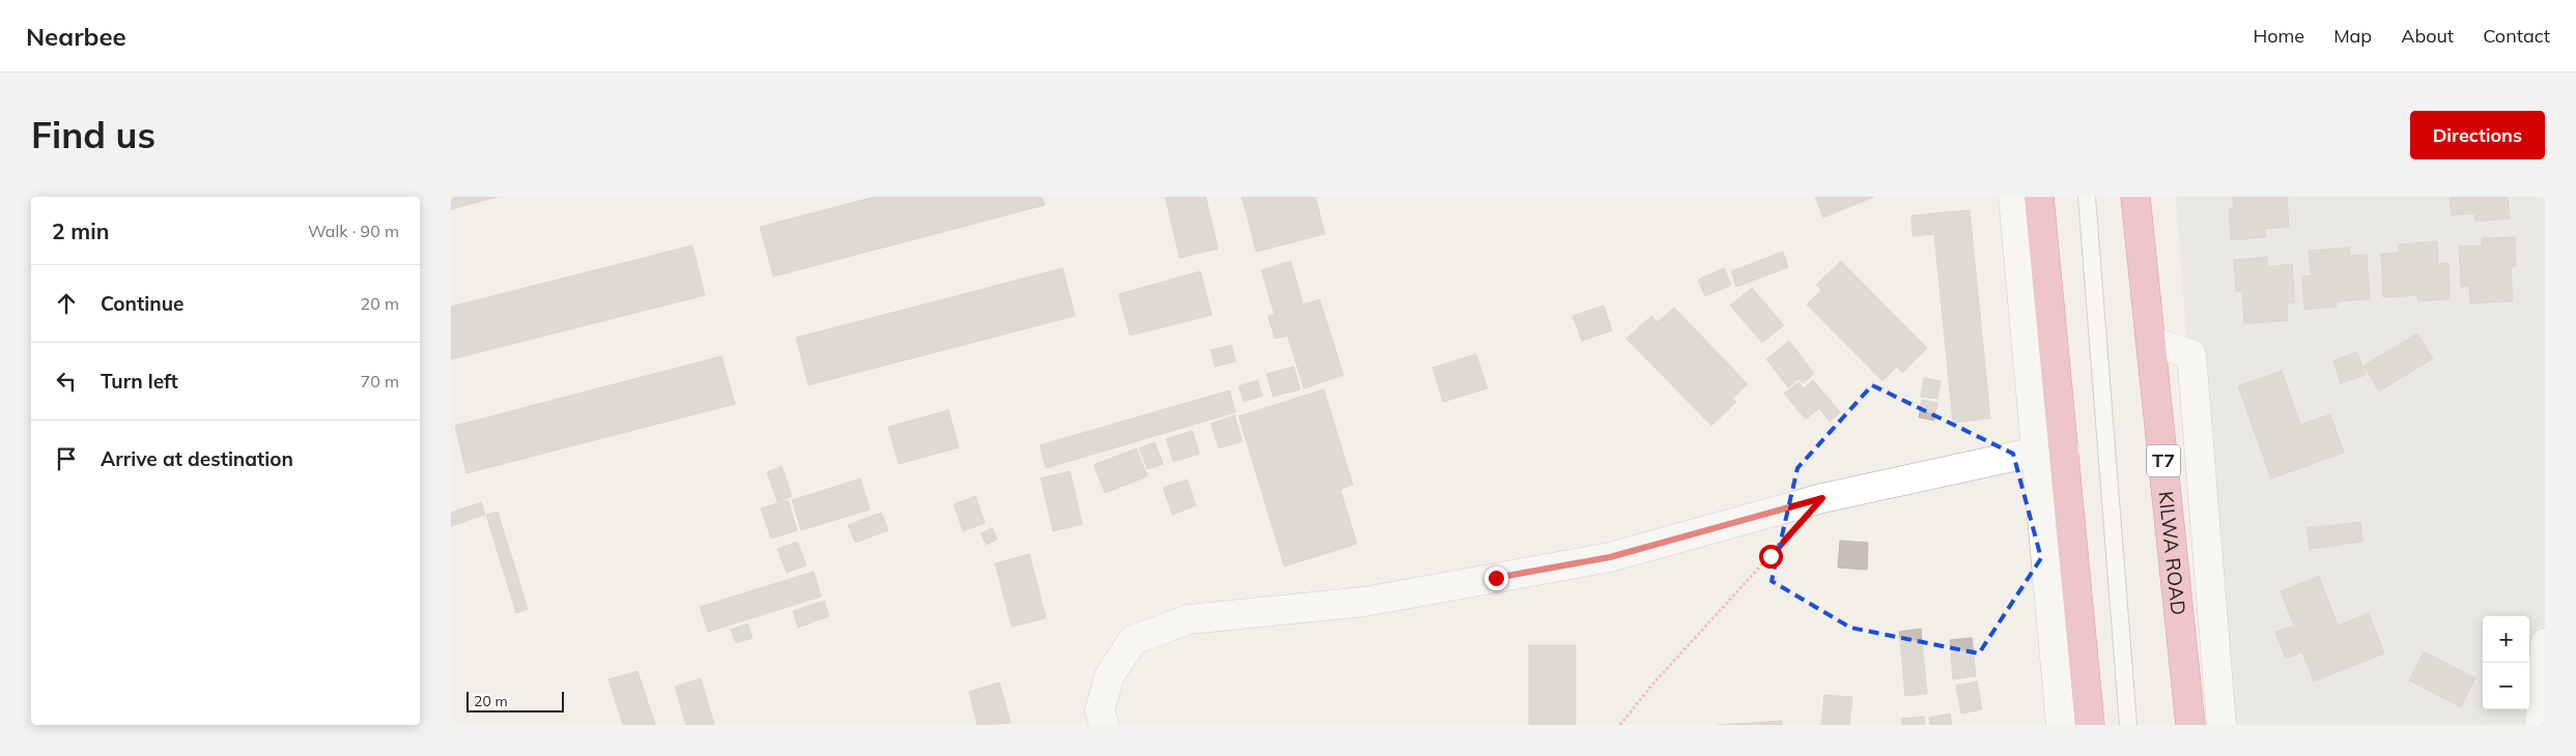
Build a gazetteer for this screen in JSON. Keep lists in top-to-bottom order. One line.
{"streets":{"highway":["T7","KILWA ROAD"]},"scale_bar":"20 m","page":{"header":"Nearbee","nav":["Home","Map","About","Contact"],"buttons":"Directions","title":"Find us","heading":["2 min","Walk · 90 m"],"list":[["Continue","20 m"],["Turn left","70 m"],"Arrive at destination"],"map_buttons":["+","−"],"scale":"20 m"}}
